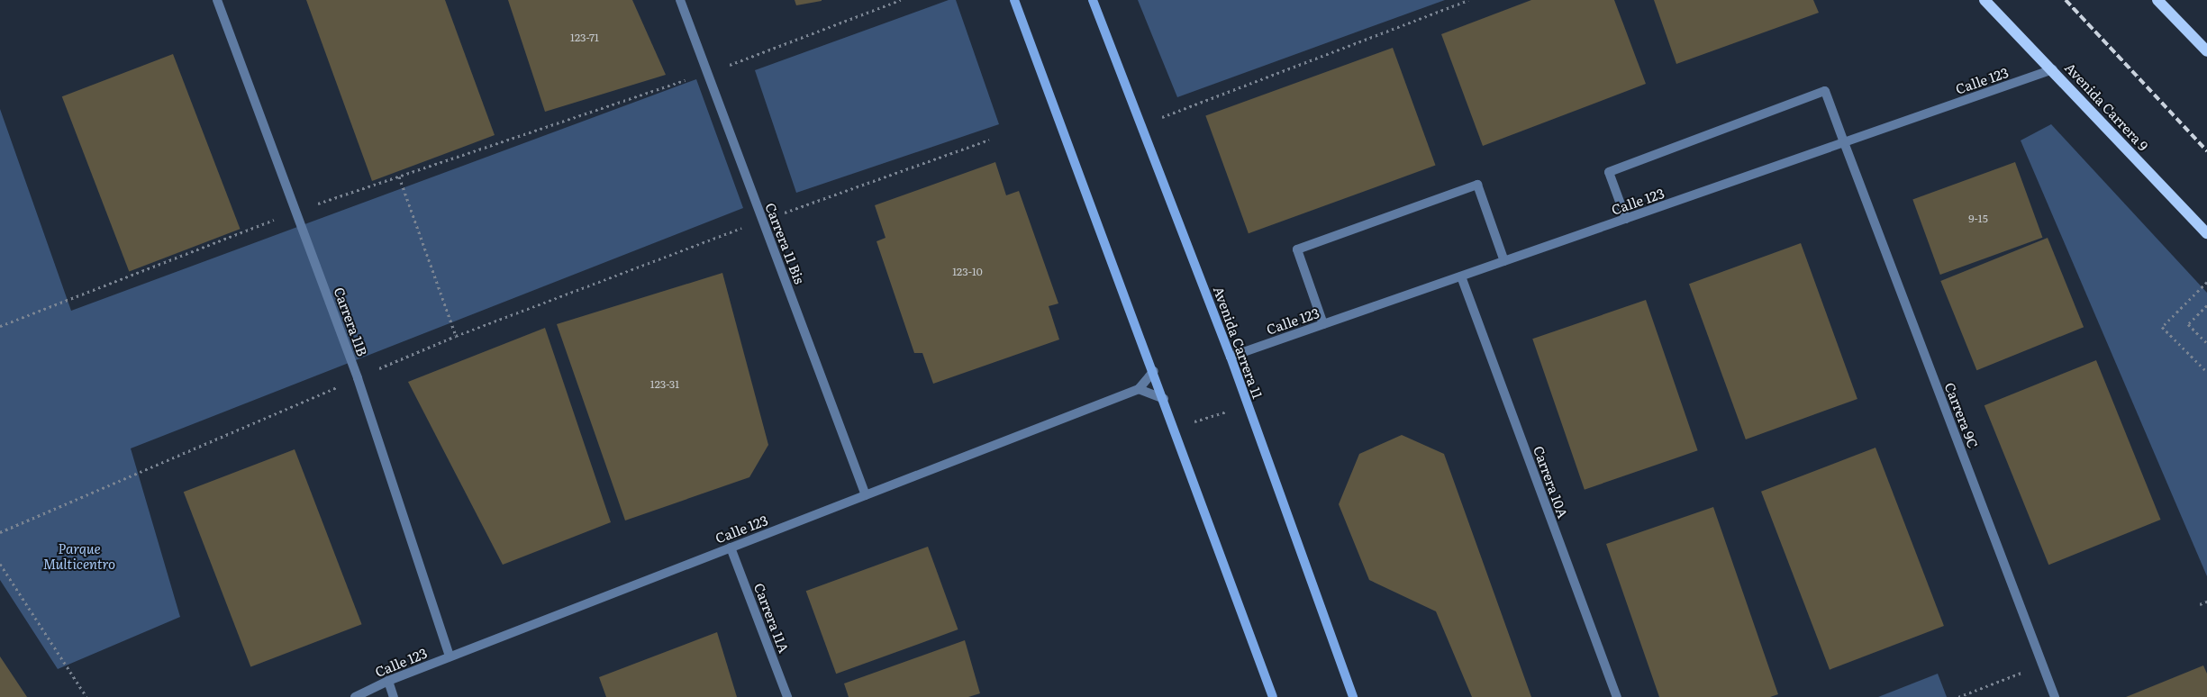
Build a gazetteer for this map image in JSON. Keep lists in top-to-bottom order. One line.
{"streets":{"main road":["Avenida Carrera 9","Avenida Carrera 11"],"street":["Calle 123","Carrera 11 Bis","Carrera 11B","Carrera 9C","Carrera 10A","Carrera 11A"]},"crossings":[["Calle 123","Avenida Carrera 9"],["Calle 123","Carrera 11 Bis"],["Calle 123","Carrera 11B"],["Calle 123","Avenida Carrera 11"],["Calle 123","Carrera 9C"],["Calle 123","Carrera 10A"],["Calle 123","Carrera 11A"]],"parks":["Parque Multicentro"],"house_numbers":["123-71","9-15","123-10","123-31"]}
